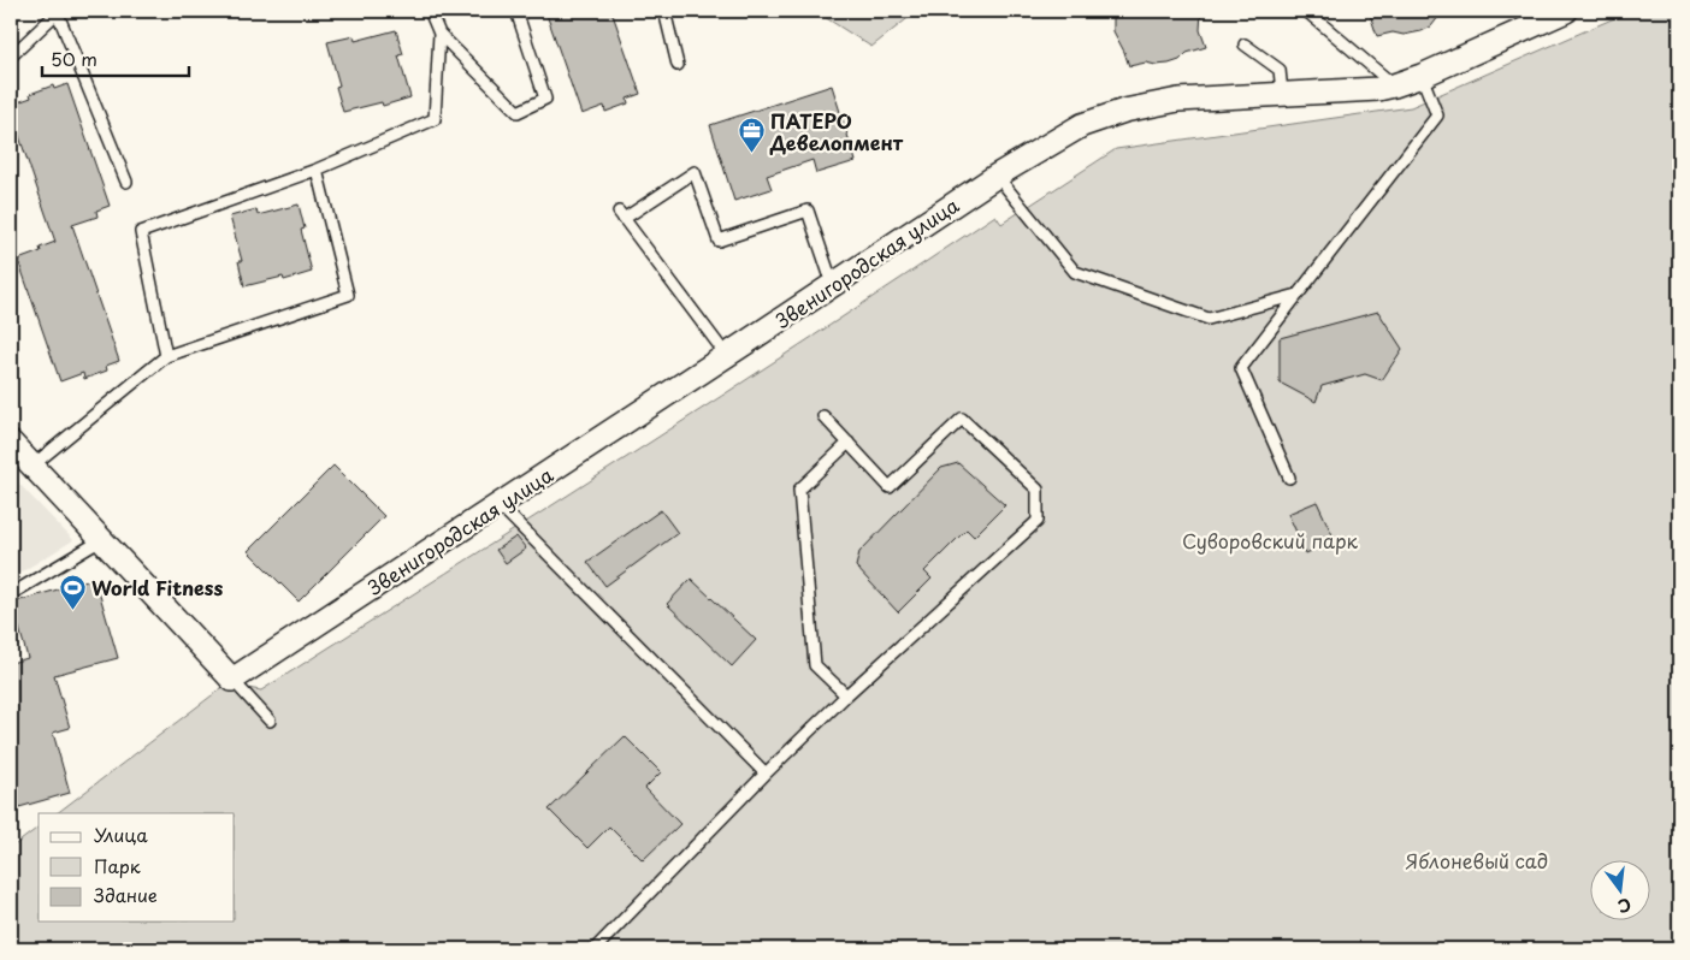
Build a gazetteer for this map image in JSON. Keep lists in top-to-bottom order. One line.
{"streets":{"street":["Звенигородская улица"]},"parks":["Суворовский парк","Яблоневый сад"],"places":{"office":["ПАТЕРО Девелопмент"],"sports":["World Fitness"]},"legend":["Улица","Парк","Здание"],"scale_bar":"50 m","north":"bottom"}
